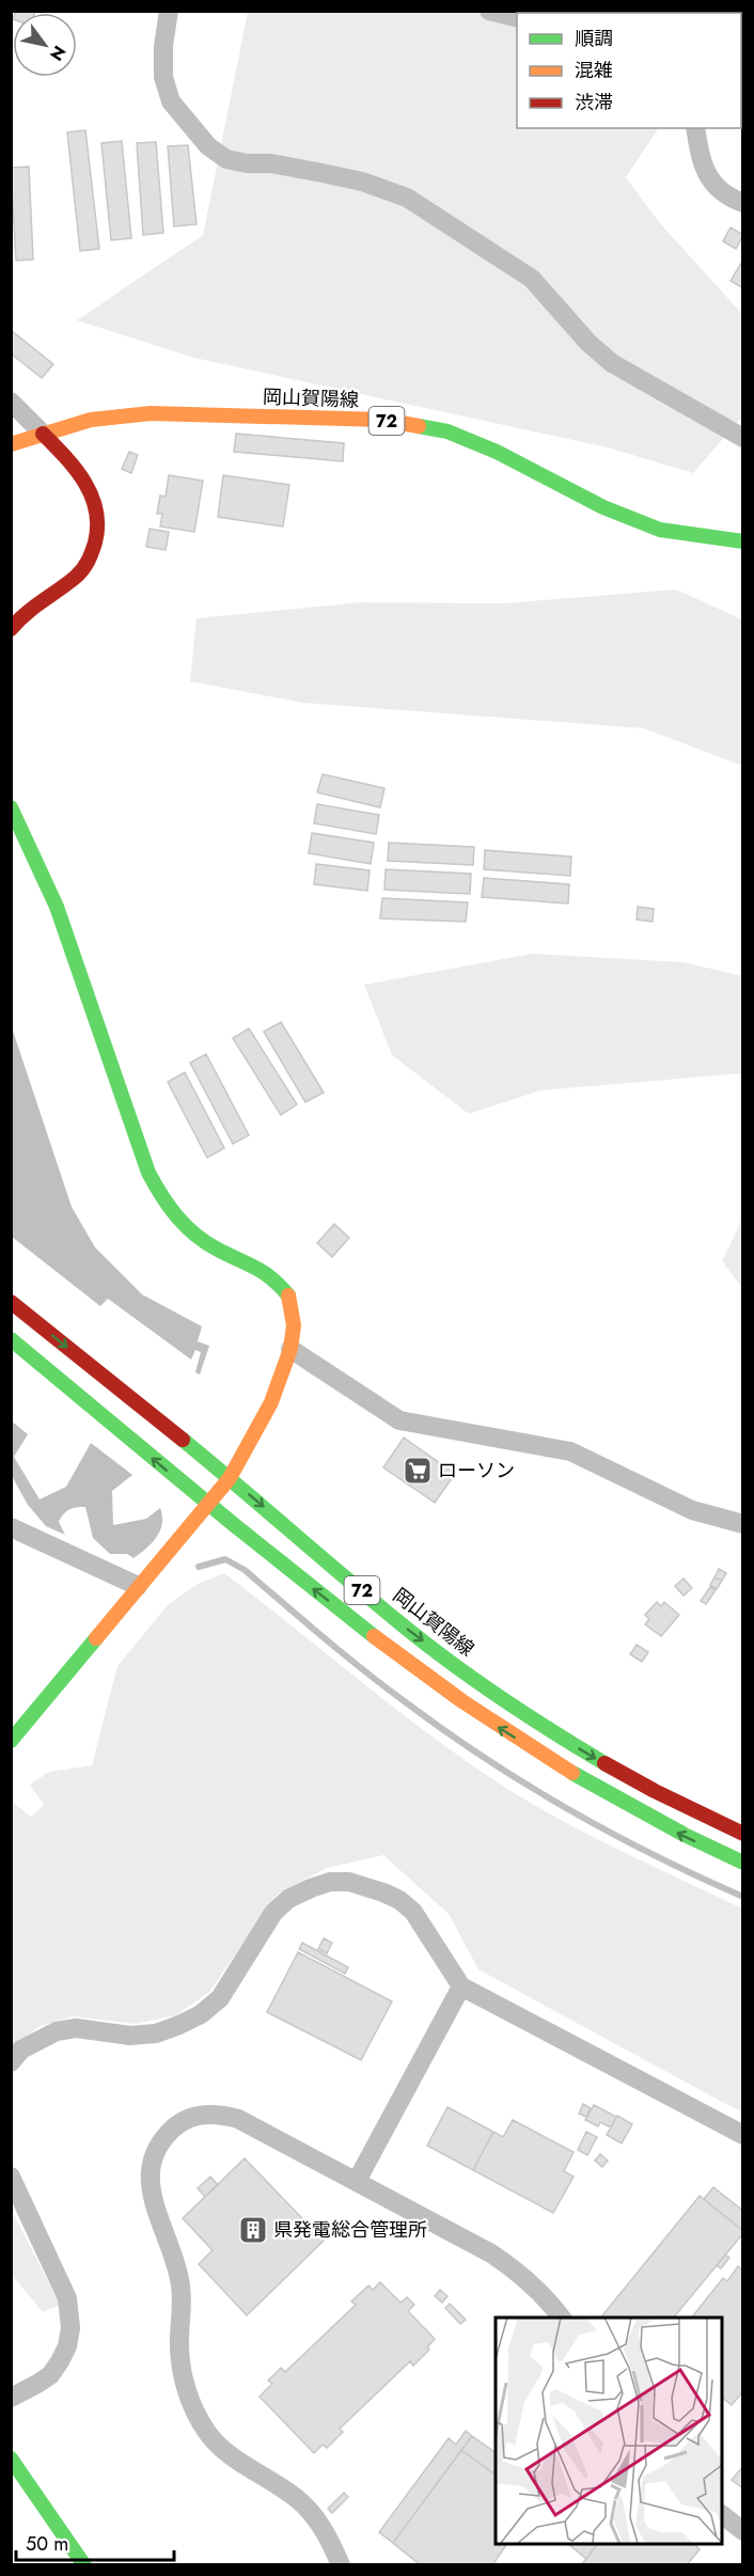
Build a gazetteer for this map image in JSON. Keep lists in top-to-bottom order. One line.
{"streets":{"main road":["岡山賀陽線","72"]},"places":{"supermarket":["ローソン"],"building":["県発電総合管理所"]},"legend":["順調","混雑","渋滞"],"scale_bar":"50 m","north":"bottom right"}
